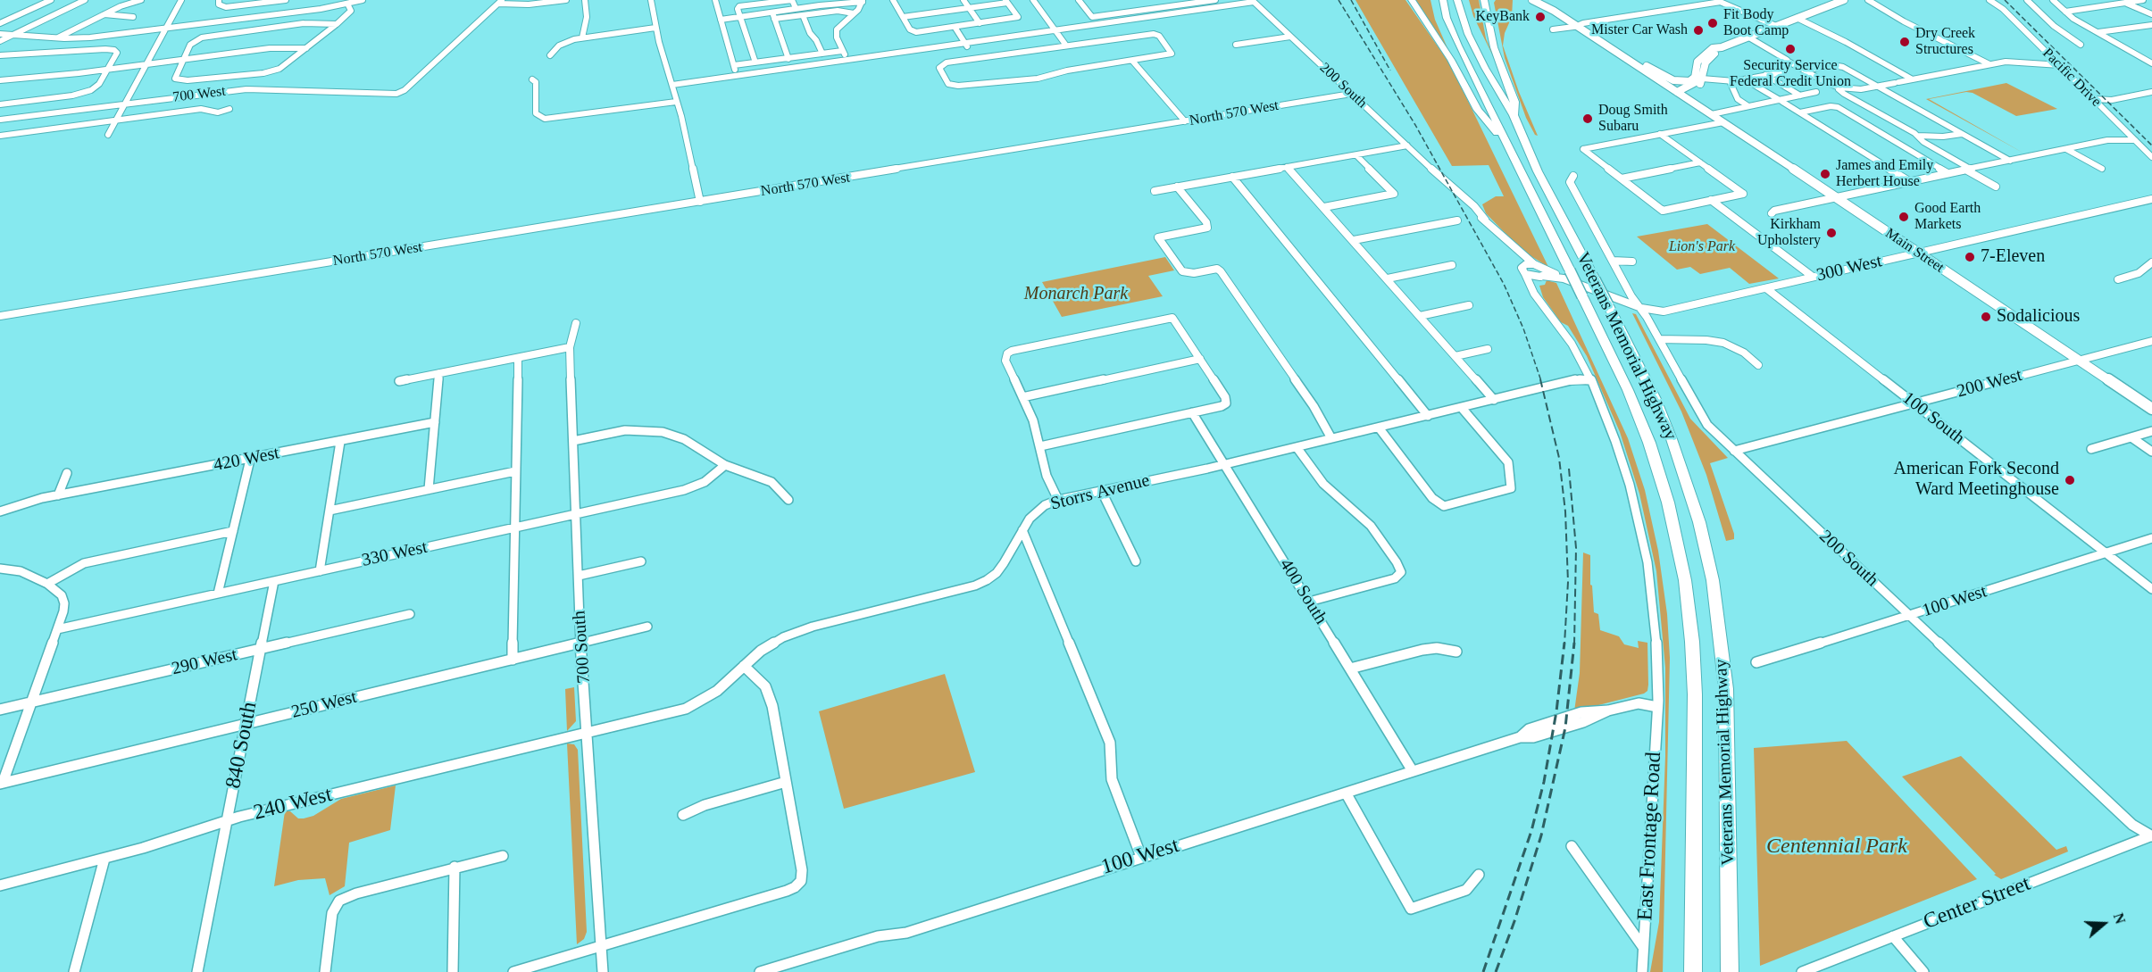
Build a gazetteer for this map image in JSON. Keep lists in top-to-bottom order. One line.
{"streets":{"highway":["Veterans Memorial Highway"],"main road":["Main Street"],"street":["Pacific Drive","200 South","700 West","North 570 West","300 West","200 West","100 South","420 West","Storrs Avenue","330 West","400 South","100 West","700 South","290 West","250 West","840 South","240 West","East Frontage Road","Center Street"]},"crossings":[["200 South","North 570 West"],["200 South","300 West"],["200 South","200 West"],["200 South","Storrs Avenue"],["200 South","100 West"],["200 South","East Frontage Road"],["200 South","Center Street"],["Main Street","300 West"],["Main Street","200 West"],["300 West","100 South"],["200 West","100 South"],["100 South","100 West"],["Storrs Avenue","400 South"],["Storrs Avenue","700 South"],["Storrs Avenue","240 West"],["Storrs Avenue","East Frontage Road"],["330 West","700 South"],["330 West","840 South"],["400 South","100 West"],["100 West","East Frontage Road"],["700 South","250 West"],["700 South","240 West"],["290 West","840 South"],["250 West","840 South"],["840 South","240 West"]],"parks":["Lion's Park","Monarch Park","Centennial Park"],"places":["KeyBank","Fit Body Boot Camp","Mister Car Wash","Dry Creek Structures","Security Service Federal Credit Union","Doug Smith Subaru","James and Emily Herbert House","Good Earth Markets","Kirkham Upholstery","7-Eleven","Sodalicious","American Fork Second Ward Meetinghouse"],"north":"right"}
